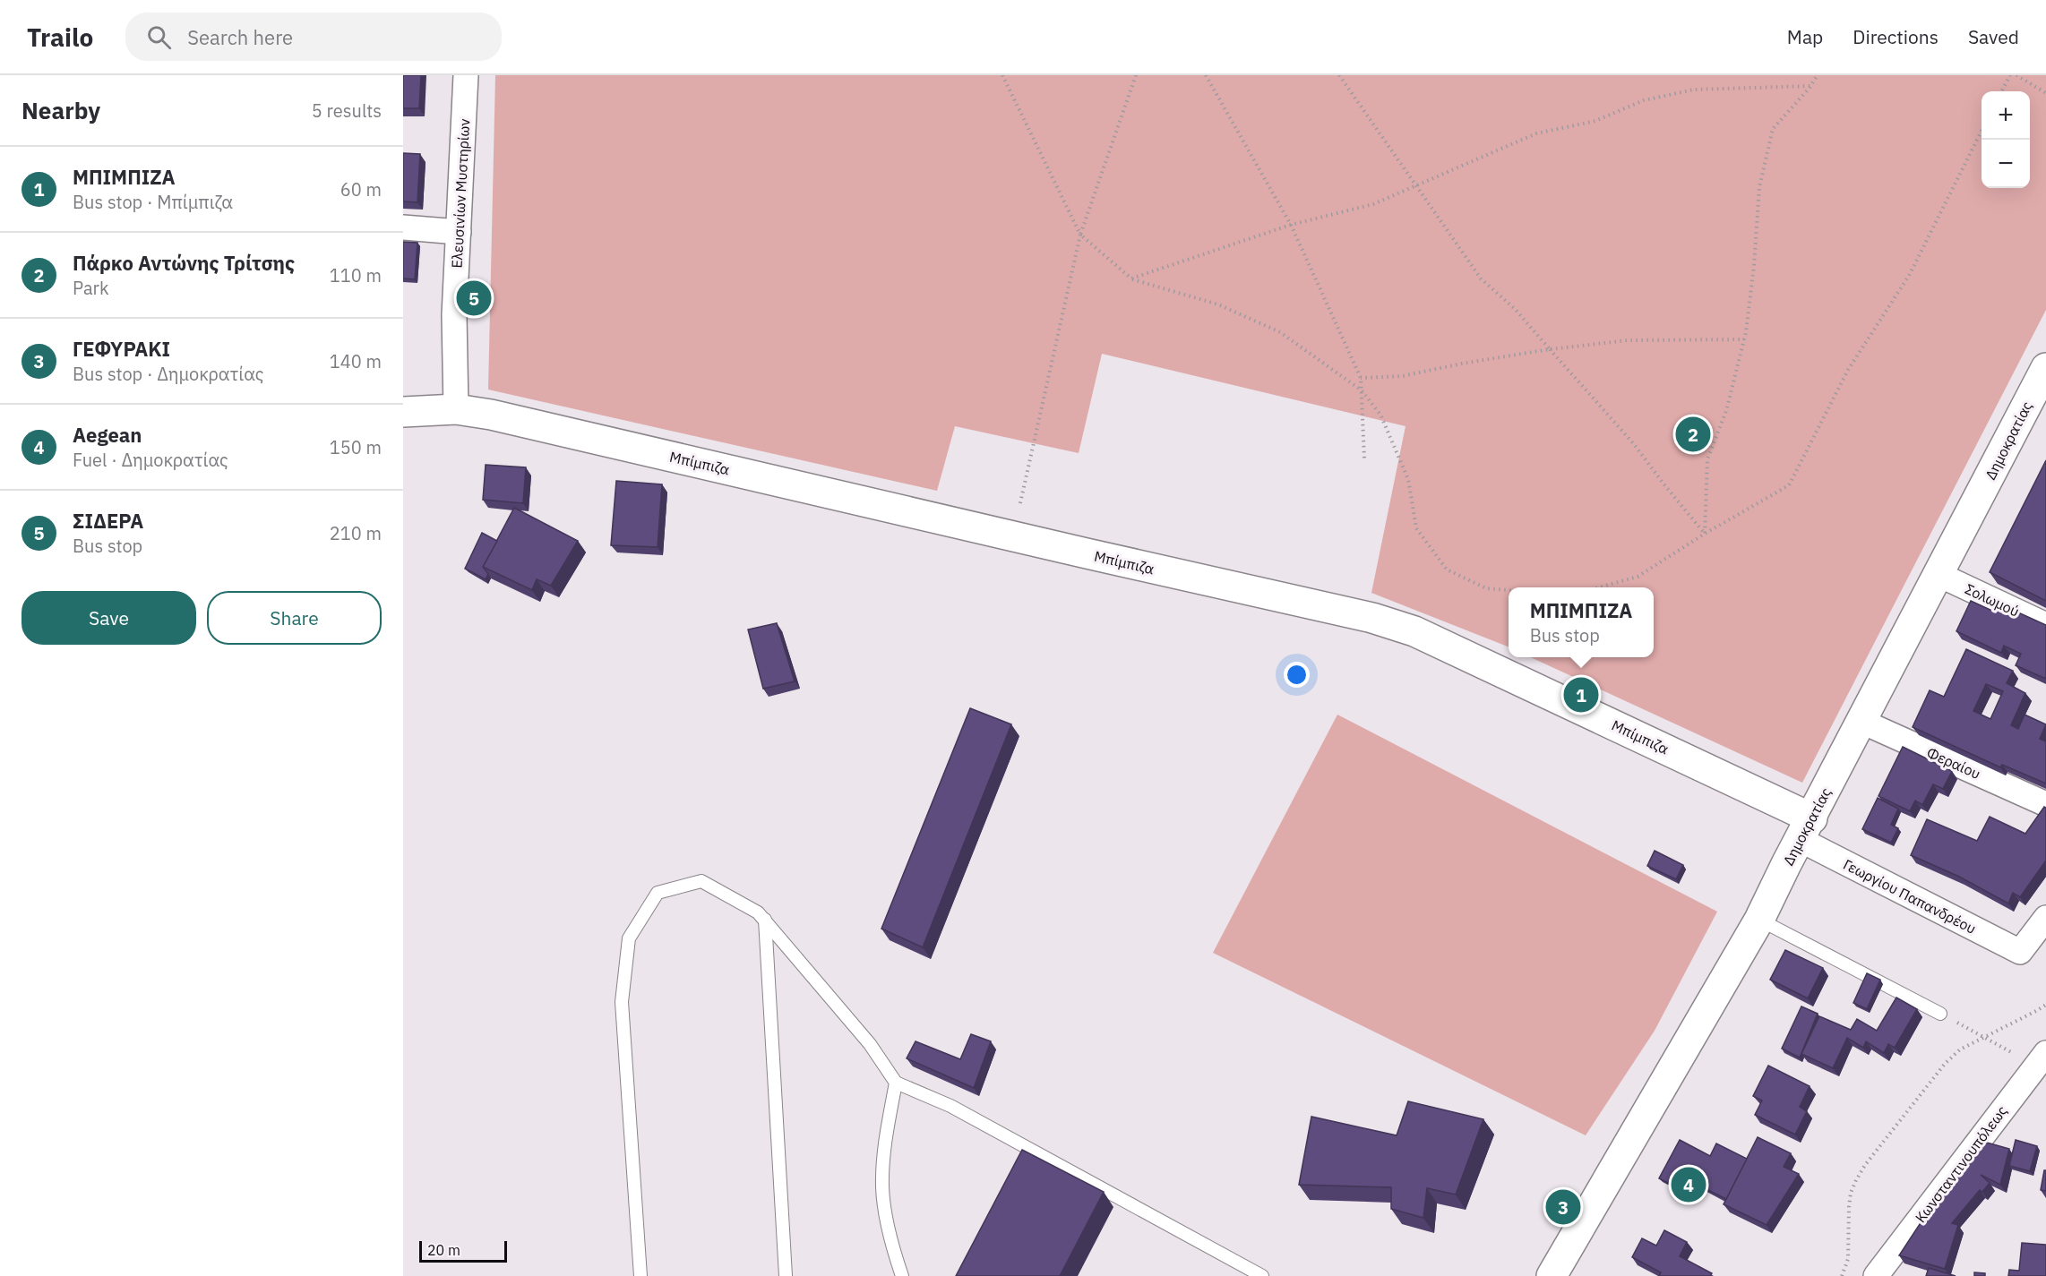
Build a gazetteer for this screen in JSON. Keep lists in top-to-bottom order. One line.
{"streets":{"street":["Ελευσινίων Μυστηρίων","Δημοκρατίας","Μπίμπιζα","Σολωμού","Φεραίου","Γεωργίου Παπανδρέου","Κωνσταντινουπόλεως"]},"crossings":[["Ελευσινίων Μυστηρίων","Μπίμπιζα"],["Δημοκρατίας","Μπίμπιζα"],["Δημοκρατίας","Σολωμού"],["Δημοκρατίας","Φεραίου"],["Δημοκρατίας","Γεωργίου Παπανδρέου"],["Μπίμπιζα","Γεωργίου Παπανδρέου"]],"scale_bar":"20 m","page":{"header":"Trailo","search":"Search here","nav":["Map","Directions","Saved"],"heading":["Nearby","5 results"],"map_buttons":["+","−"],"list":[{"mark":"1","name":"ΜΠΙΜΠΙΖΑ","note":"Bus stop · Μπίμπιζα","value":"60 m"},{"mark":"2","name":"Πάρκο Αντώνης Τρίτσης","note":"Park","value":"110 m"},{"mark":"3","name":"ΓΕΦΥΡΑΚΙ","note":"Bus stop · Δημοκρατίας","value":"140 m"},{"mark":"4","name":"Aegean","note":"Fuel · Δημοκρατίας","value":"150 m"},{"mark":"5","name":"ΣΙΔΕΡΑ","note":"Bus stop","value":"210 m"}],"pins":["5","2","1","4","3"],"buttons":["Save","Share"],"popup":["ΜΠΙΜΠΙΖΑ","Bus stop"],"scale":"20 m"}}
